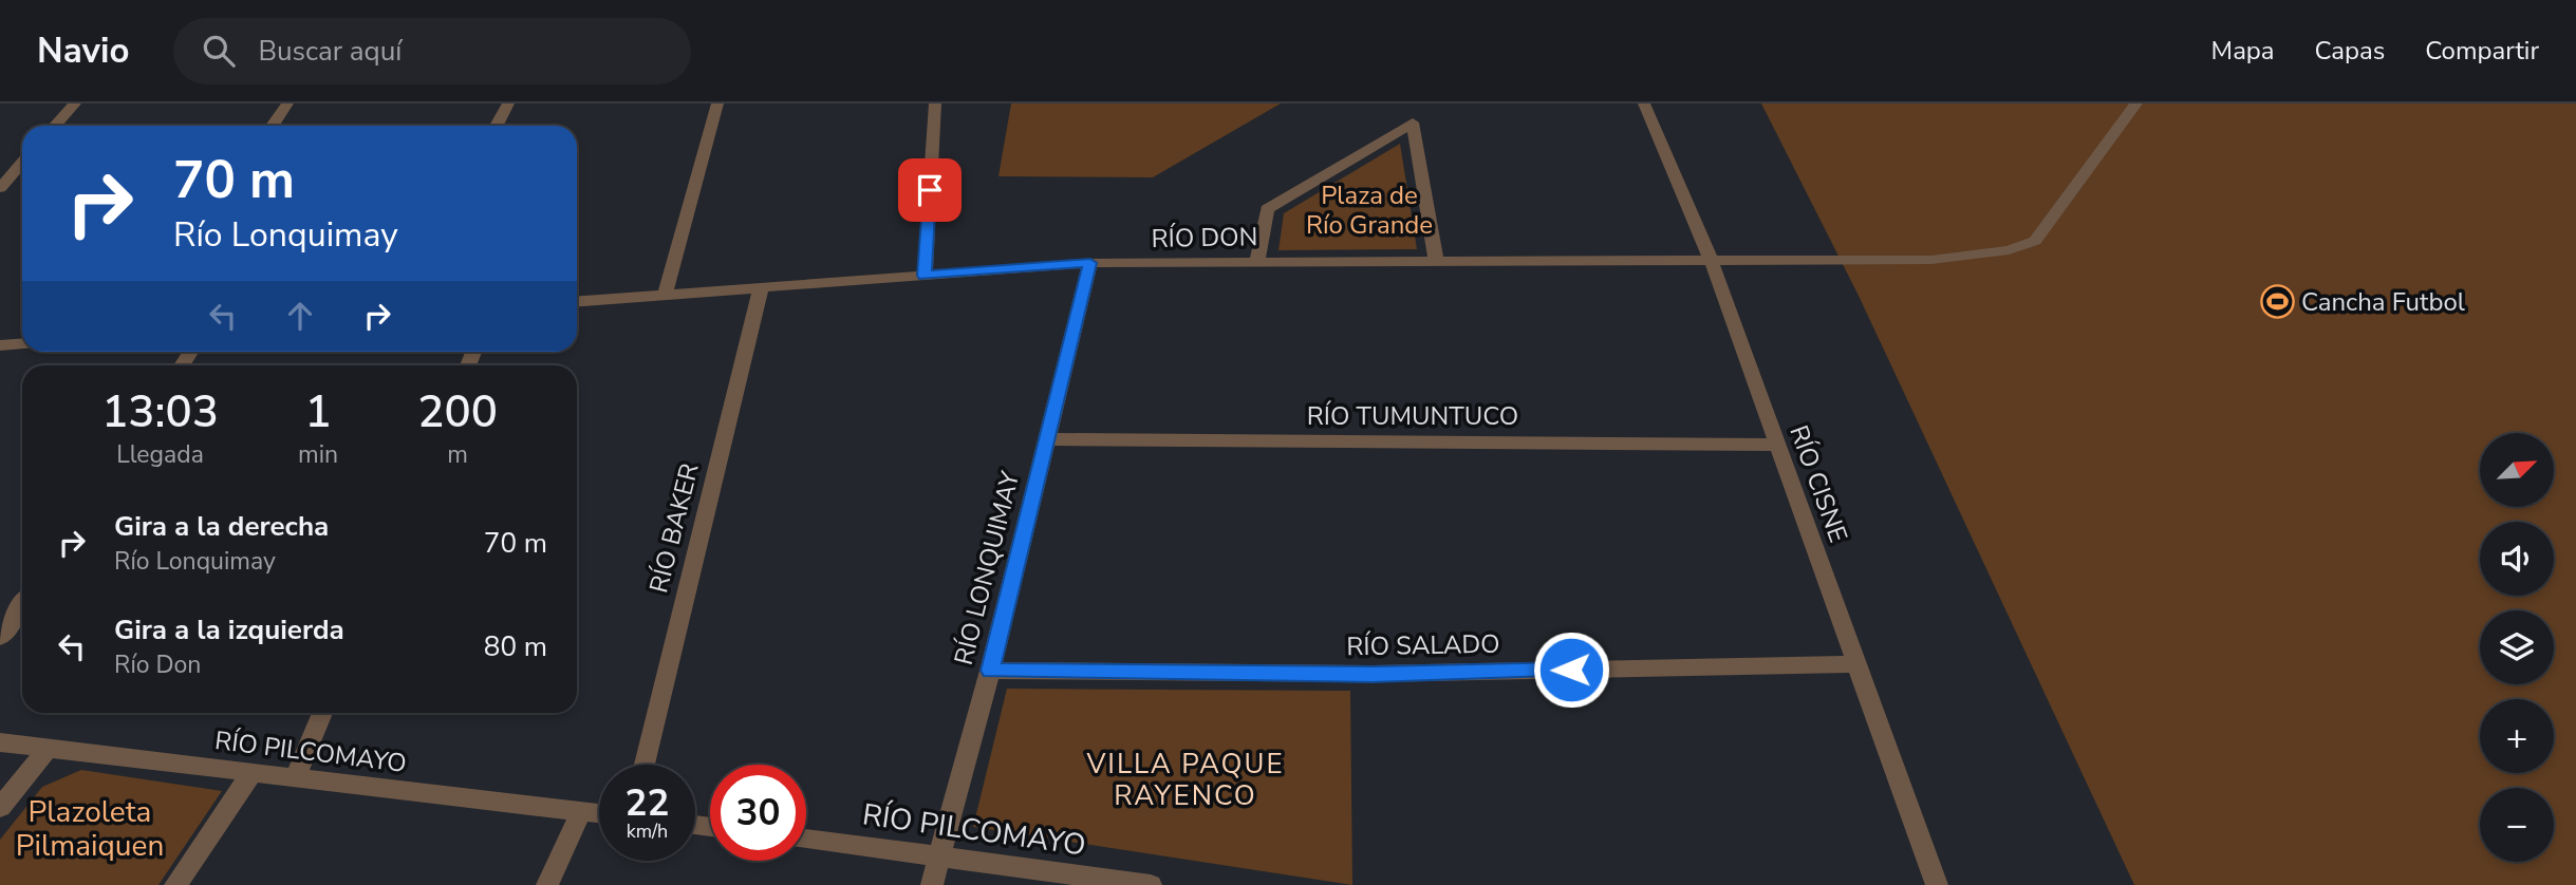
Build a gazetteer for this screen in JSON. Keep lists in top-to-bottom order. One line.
{"streets":{"street":["RÍO DON","RÍO TUMUNTUCO","RÍO CISNE","RÍO BAKER","RÍO LONQUIMAY","RÍO SALADO","RÍO PILCOMAYO"]},"crossings":[["RÍO DON","RÍO CISNE"],["RÍO DON","RÍO BAKER"],["RÍO DON","RÍO LONQUIMAY"],["RÍO TUMUNTUCO","RÍO CISNE"],["RÍO TUMUNTUCO","RÍO LONQUIMAY"],["RÍO CISNE","RÍO SALADO"],["RÍO LONQUIMAY","RÍO SALADO"],["RÍO LONQUIMAY","RÍO PILCOMAYO"]],"districts":["VILLA PAQUE RAYENCO"],"parks":["Plaza de Río Grande","Plazoleta Pilmaiquen"],"places":{"sports":["Cancha Futbol"]},"north":"top right","page":{"header":"Navio","search":"Buscar aquí","nav":["Mapa","Capas","Compartir"],"turn":["70 m","Río Lonquimay"],"eta":["13:03","Llegada","1","min","200","m"],"map_buttons":["+","−"],"list":[{"name":"Gira a la derecha","note":"Río Lonquimay","value":"70 m"},{"name":"Gira a la izquierda","note":"Río Don","value":"80 m"}],"speed":"22 km/h","limit":"30"}}
